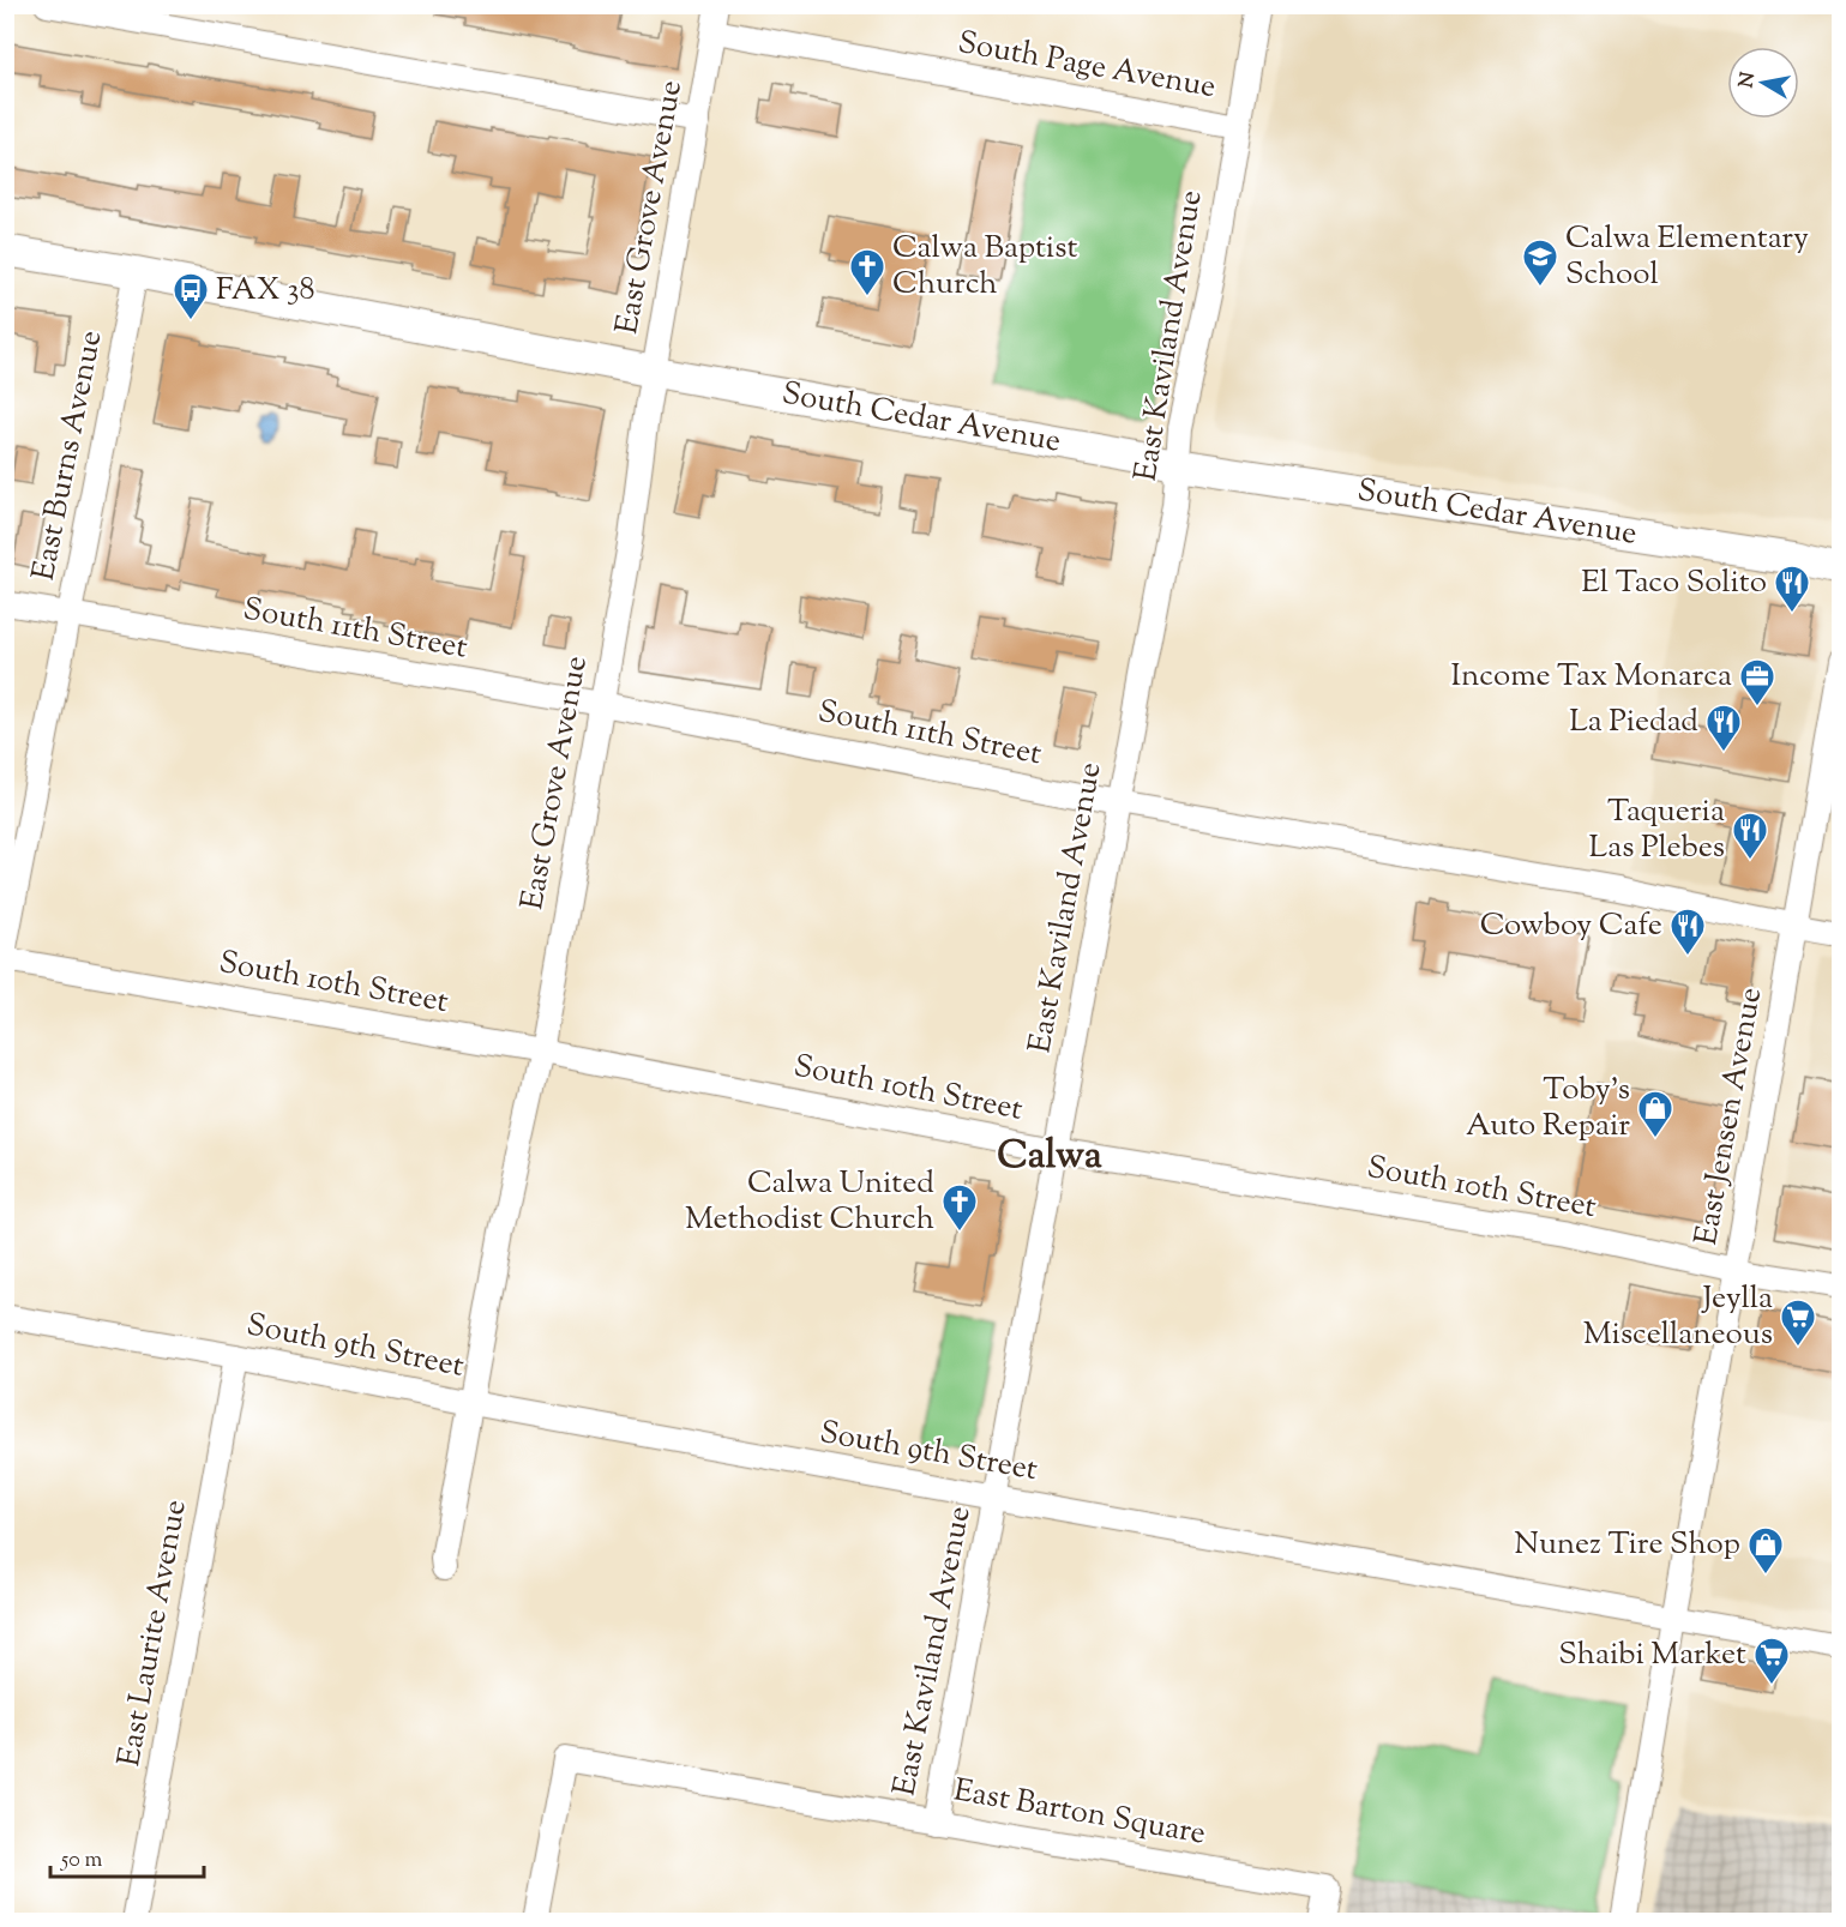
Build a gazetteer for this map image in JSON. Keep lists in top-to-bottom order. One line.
{"streets":{"main road":["South Cedar Avenue"],"street":["South Page Avenue","East Grove Avenue","East Kaviland Avenue","East Burns Avenue","South 11th Street","South 10th Street","East Jensen Avenue","South 9th Street","East Laurite Avenue","East Barton Square"]},"crossings":[["South Page Avenue","East Grove Avenue"],["South Page Avenue","East Kaviland Avenue"],["East Grove Avenue","South Cedar Avenue"],["East Grove Avenue","South 11th Street"],["East Grove Avenue","South 10th Street"],["East Grove Avenue","South 9th Street"],["East Kaviland Avenue","South Cedar Avenue"],["East Kaviland Avenue","South 11th Street"],["East Kaviland Avenue","South 10th Street"],["East Kaviland Avenue","South 9th Street"],["East Kaviland Avenue","East Barton Square"],["South Cedar Avenue","East Burns Avenue"],["East Burns Avenue","South 11th Street"],["South 11th Street","East Jensen Avenue"],["South 10th Street","East Jensen Avenue"],["East Jensen Avenue","South 9th Street"],["South 9th Street","East Laurite Avenue"]],"districts":["Calwa"],"places":{"school or university":["Calwa Elementary School"],"church":["Calwa Baptist Church","Calwa United Methodist Church"],"bus stop":["FAX 38"],"restaurant":["El Taco Solito","La Piedad","Taqueria Las Plebes","Cowboy Cafe"],"office":["Income Tax Monarca"],"shop":["Toby's Auto Repair","Nunez Tire Shop"],"supermarket":["Jeylla Miscellaneous","Shaibi Market"]},"scale_bar":"50 m","north":"left"}
